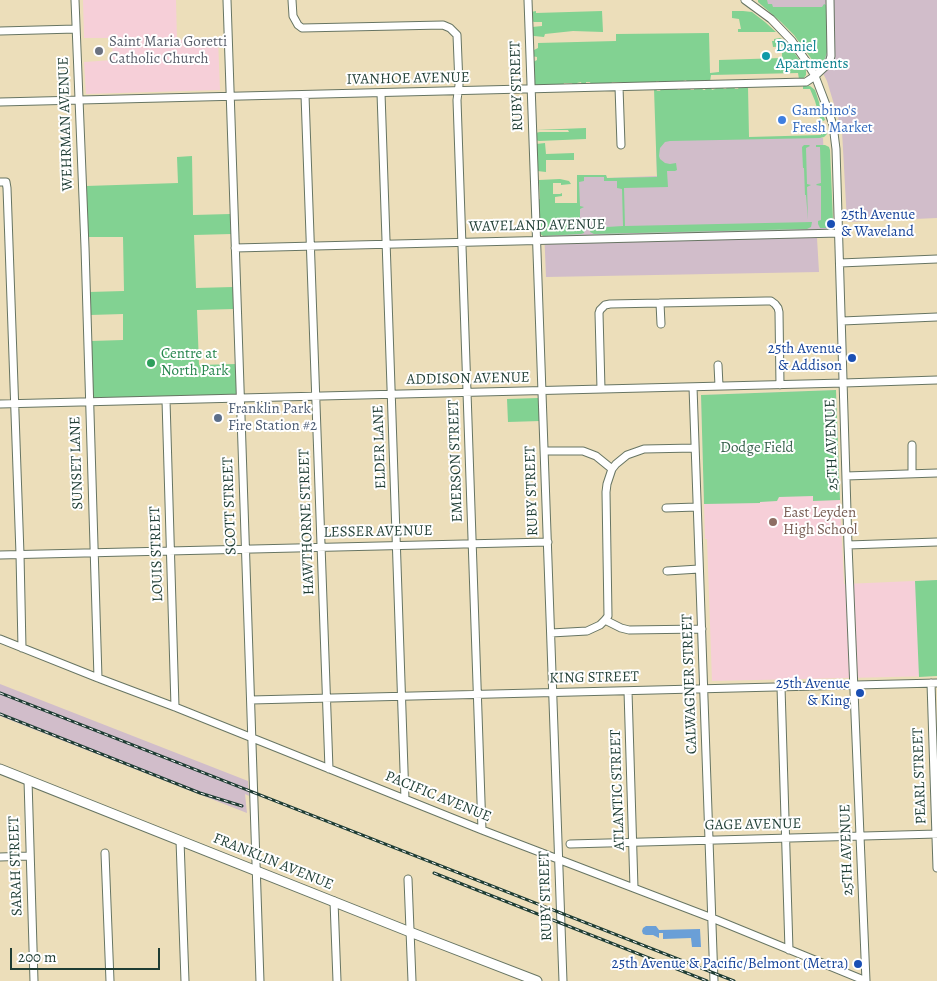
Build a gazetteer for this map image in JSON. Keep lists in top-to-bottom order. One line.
{"streets":{"main road":["FRANKLIN AVENUE"],"street":["IVANHOE AVENUE","RUBY STREET","WEHRMAN AVENUE","WAVELAND AVENUE","ADDISON AVENUE","25TH AVENUE","ELDER LANE","EMERSON STREET","SUNSET LANE","SCOTT STREET","HAWTHORNE STREET","LESSER AVENUE","LOUIS STREET","KING STREET","CALWAGNER STREET","PEARL STREET","ATLANTIC STREET","PACIFIC AVENUE","GAGE AVENUE","SARAH STREET"]},"crossings":[["IVANHOE AVENUE","RUBY STREET"],["IVANHOE AVENUE","WEHRMAN AVENUE"],["IVANHOE AVENUE","25TH AVENUE"],["IVANHOE AVENUE","ELDER LANE"],["IVANHOE AVENUE","EMERSON STREET"],["IVANHOE AVENUE","SCOTT STREET"],["IVANHOE AVENUE","HAWTHORNE STREET"],["RUBY STREET","WAVELAND AVENUE"],["RUBY STREET","ADDISON AVENUE"],["RUBY STREET","LESSER AVENUE"],["RUBY STREET","KING STREET"],["RUBY STREET","PACIFIC AVENUE"],["WEHRMAN AVENUE","SUNSET LANE"],["WAVELAND AVENUE","25TH AVENUE"],["WAVELAND AVENUE","ELDER LANE"],["WAVELAND AVENUE","EMERSON STREET"],["WAVELAND AVENUE","SCOTT STREET"],["WAVELAND AVENUE","HAWTHORNE STREET"],["ADDISON AVENUE","25TH AVENUE"],["ADDISON AVENUE","ELDER LANE"],["ADDISON AVENUE","EMERSON STREET"],["ADDISON AVENUE","SUNSET LANE"],["ADDISON AVENUE","SCOTT STREET"],["ADDISON AVENUE","HAWTHORNE STREET"],["ADDISON AVENUE","LOUIS STREET"],["ADDISON AVENUE","CALWAGNER STREET"],["25TH AVENUE","KING STREET"],["25TH AVENUE","PACIFIC AVENUE"],["25TH AVENUE","GAGE AVENUE"],["ELDER LANE","LESSER AVENUE"],["ELDER LANE","KING STREET"],["ELDER LANE","PACIFIC AVENUE"],["EMERSON STREET","LESSER AVENUE"],["EMERSON STREET","KING STREET"],["EMERSON STREET","PACIFIC AVENUE"],["SUNSET LANE","LESSER AVENUE"],["SUNSET LANE","PACIFIC AVENUE"],["SCOTT STREET","LESSER AVENUE"],["SCOTT STREET","KING STREET"],["SCOTT STREET","PACIFIC AVENUE"],["SCOTT STREET","FRANKLIN AVENUE"],["HAWTHORNE STREET","LESSER AVENUE"],["HAWTHORNE STREET","KING STREET"],["HAWTHORNE STREET","PACIFIC AVENUE"],["LESSER AVENUE","LOUIS STREET"],["LOUIS STREET","PACIFIC AVENUE"],["KING STREET","CALWAGNER STREET"],["KING STREET","PEARL STREET"],["KING STREET","ATLANTIC STREET"],["CALWAGNER STREET","PACIFIC AVENUE"],["CALWAGNER STREET","GAGE AVENUE"],["PEARL STREET","GAGE AVENUE"],["ATLANTIC STREET","PACIFIC AVENUE"],["ATLANTIC STREET","GAGE AVENUE"],["FRANKLIN AVENUE","SARAH STREET"]],"parks":["Dodge Field"],"places":["Saint Maria Goretti Catholic Church","Daniel Apartments","Gambino's Fresh Market","25th Avenue & Waveland","25th Avenue & Addison","Centre at North Park","Franklin Park Fire Station #2","East Leyden High School","25th Avenue & King","25th Avenue & Pacific/Belmont (Metra)"],"scale_bar":"200 m"}
